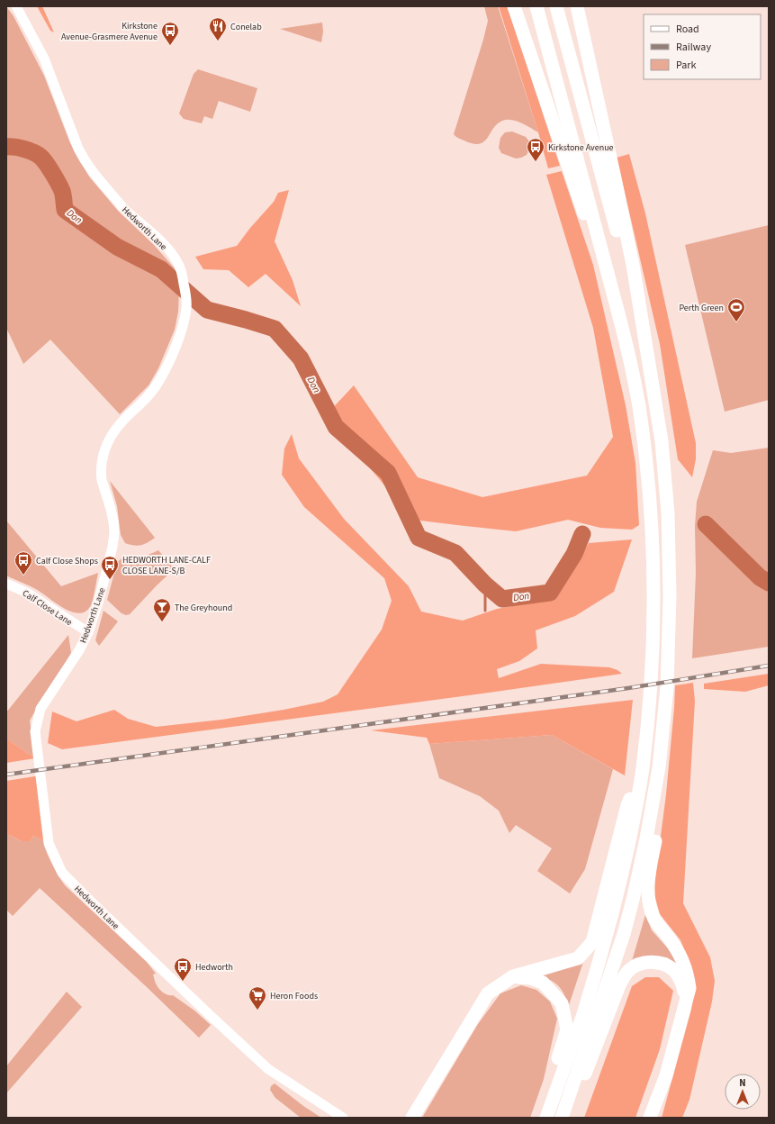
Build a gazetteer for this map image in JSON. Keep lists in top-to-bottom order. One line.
{"streets":{"street":["Hedworth Lane","Calf Close Lane"]},"crossings":[["Hedworth Lane","Calf Close Lane"]],"water":["Don"],"places":{"restaurant":["Conelab"],"bus stop":["Kirkstone Avenue-Grasmere Avenue","Kirkstone Avenue","Calf Close Shops","HEDWORTH LANE-CALF CLOSE LANE-S/B","Hedworth"],"sports":["Perth Green"],"bar":["The Greyhound"],"supermarket":["Heron Foods"]},"legend":["Road","Railway","Park"],"north":"top"}
